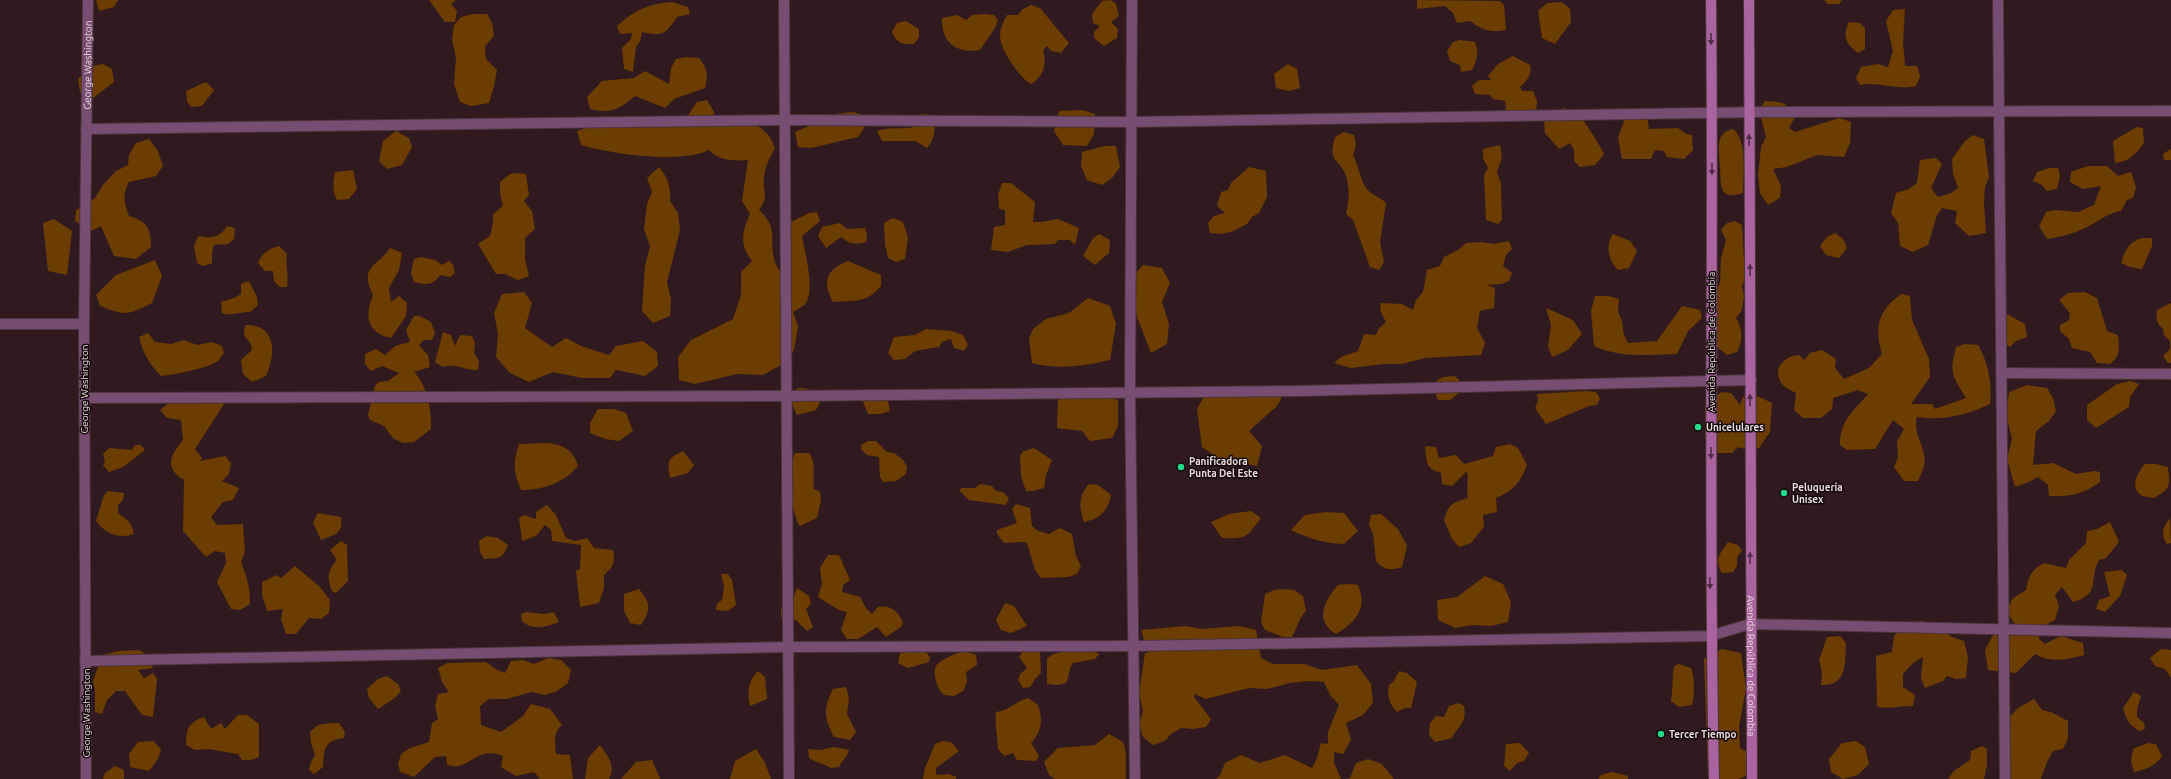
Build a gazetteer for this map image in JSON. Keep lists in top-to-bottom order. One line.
{"streets":{"street":["George Washington","Avenida República de Colombia"]},"places":["Unicelulares","Panificadora Punta Del Este","Peluquería Unisex","Tercer Tiempo"]}
